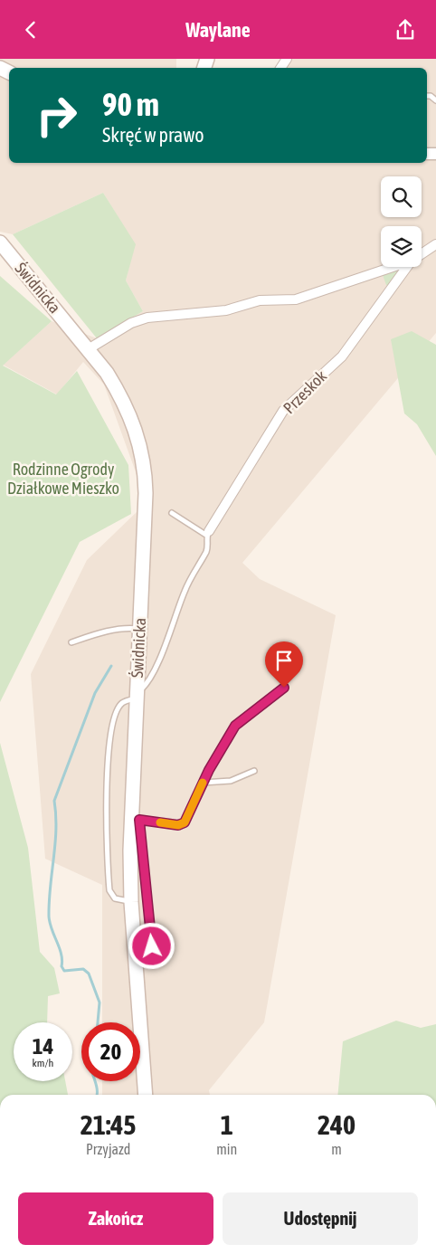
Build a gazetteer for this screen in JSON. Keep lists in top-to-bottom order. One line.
{"streets":{"main road":["Świdnicka"],"street":["Przeskok"]},"crossings":[["Świdnicka","Przeskok"]],"parks":["Rodzinne Ogrody Działkowe Mieszko"],"page":{"header":"Waylane","turn":["90 m","Skręć w prawo"],"speed":"14 km/h","limit":"20","eta":["21:45","Przyjazd","1","min","240","m"],"buttons":["Zakończ","Udostępnij"]}}
